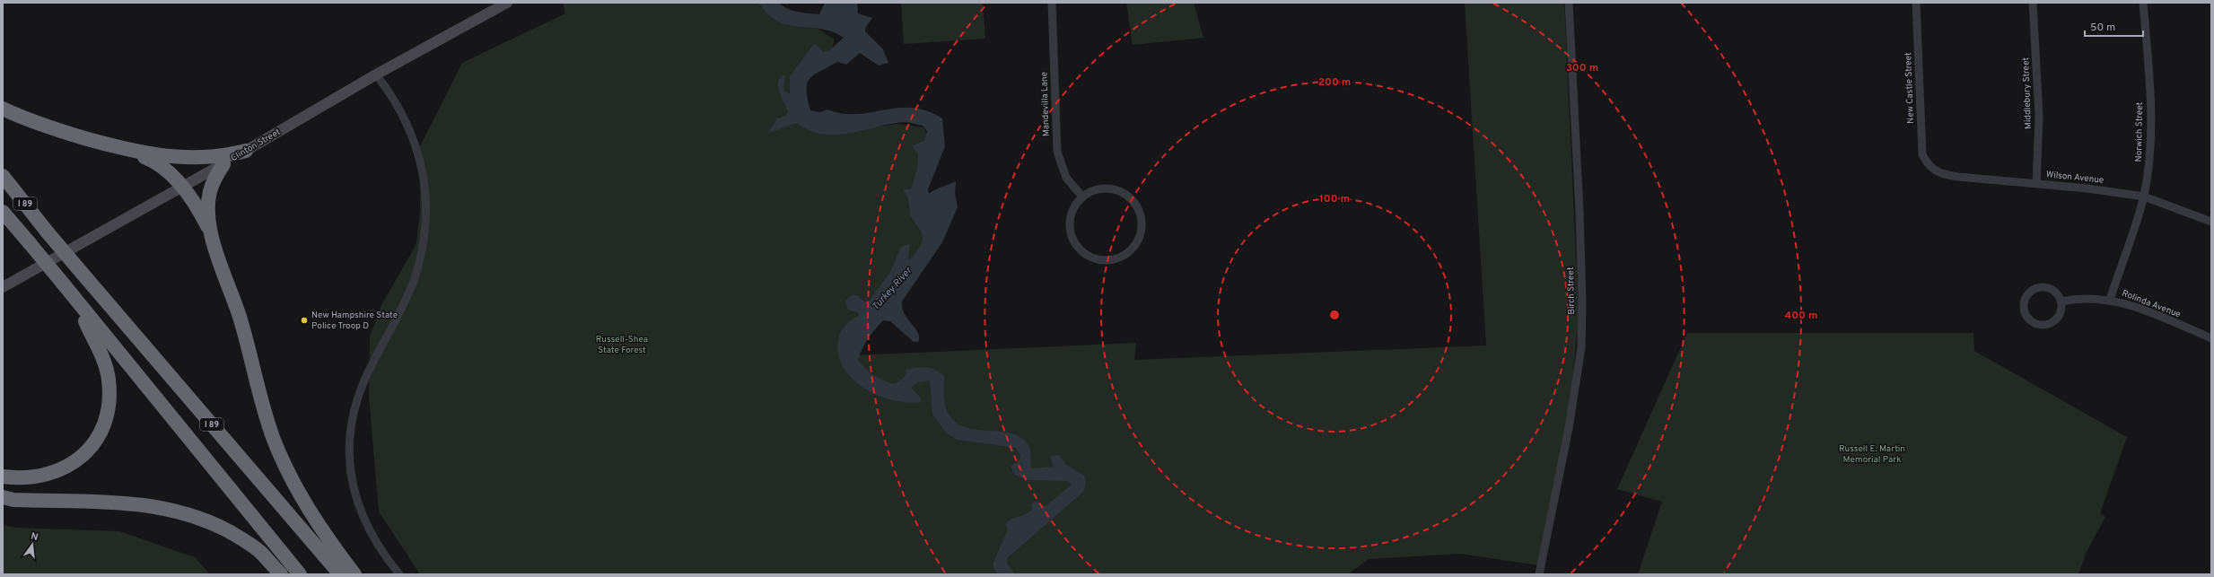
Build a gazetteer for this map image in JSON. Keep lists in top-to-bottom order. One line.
{"streets":{"highway":["I 89"],"main road":["Clinton Street"],"street":["New Castle Street","Middlebury Street","Mandevilla Lane","Norwich Street","Wilson Avenue","Birch Street","Rolinda Avenue"]},"crossings":[["New Castle Street","Wilson Avenue"],["Middlebury Street","Wilson Avenue"],["Norwich Street","Wilson Avenue"],["Norwich Street","Rolinda Avenue"]],"water":["Turkey River"],"parks":["Russell-Shea State Forest","Russell E. Martin Memorial Park"],"places":["New Hampshire State Police Troop D"],"scale_bar":"50 m","north":"top","rings":["300 m","200 m","100 m","400 m"]}
